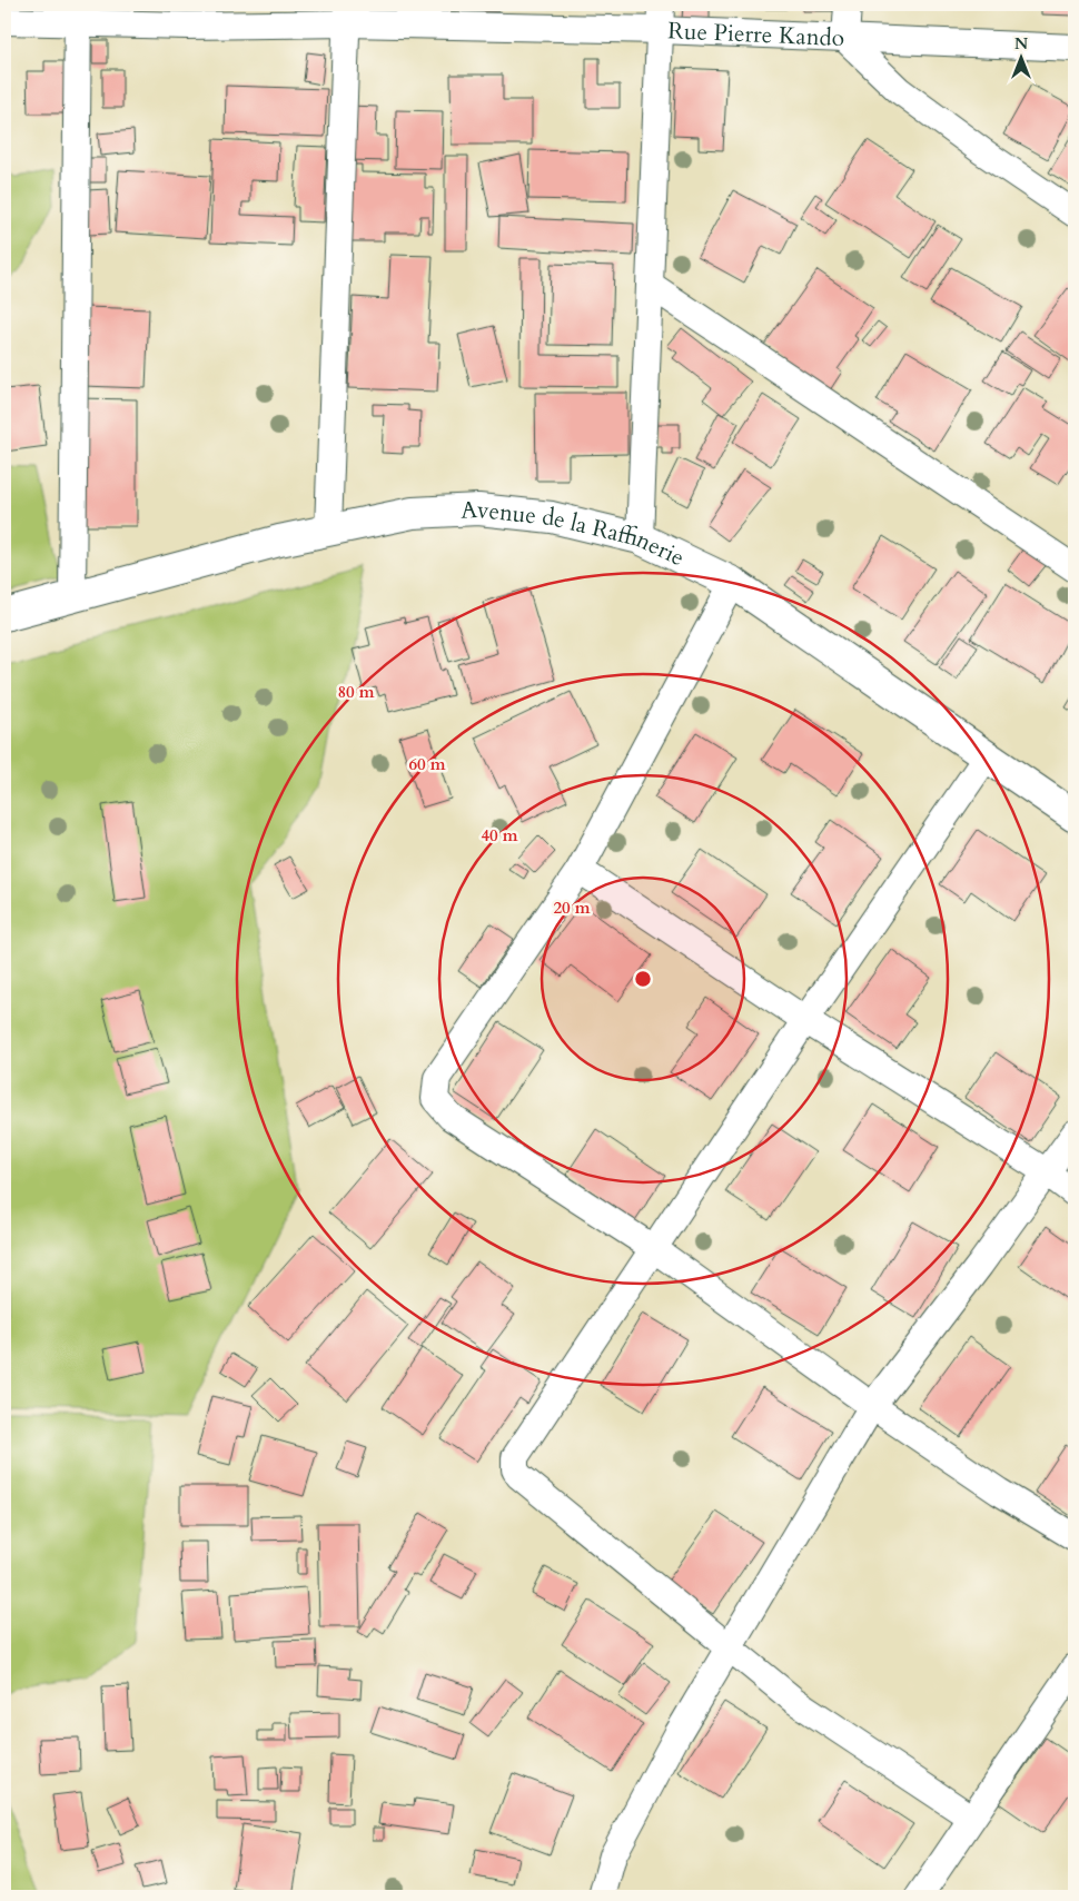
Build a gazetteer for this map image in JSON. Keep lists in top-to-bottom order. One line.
{"streets":{"street":["Rue Pierre Kando","Avenue de la Raffinerie"]},"north":"top","rings":["80 m","60 m","40 m","20 m"]}
